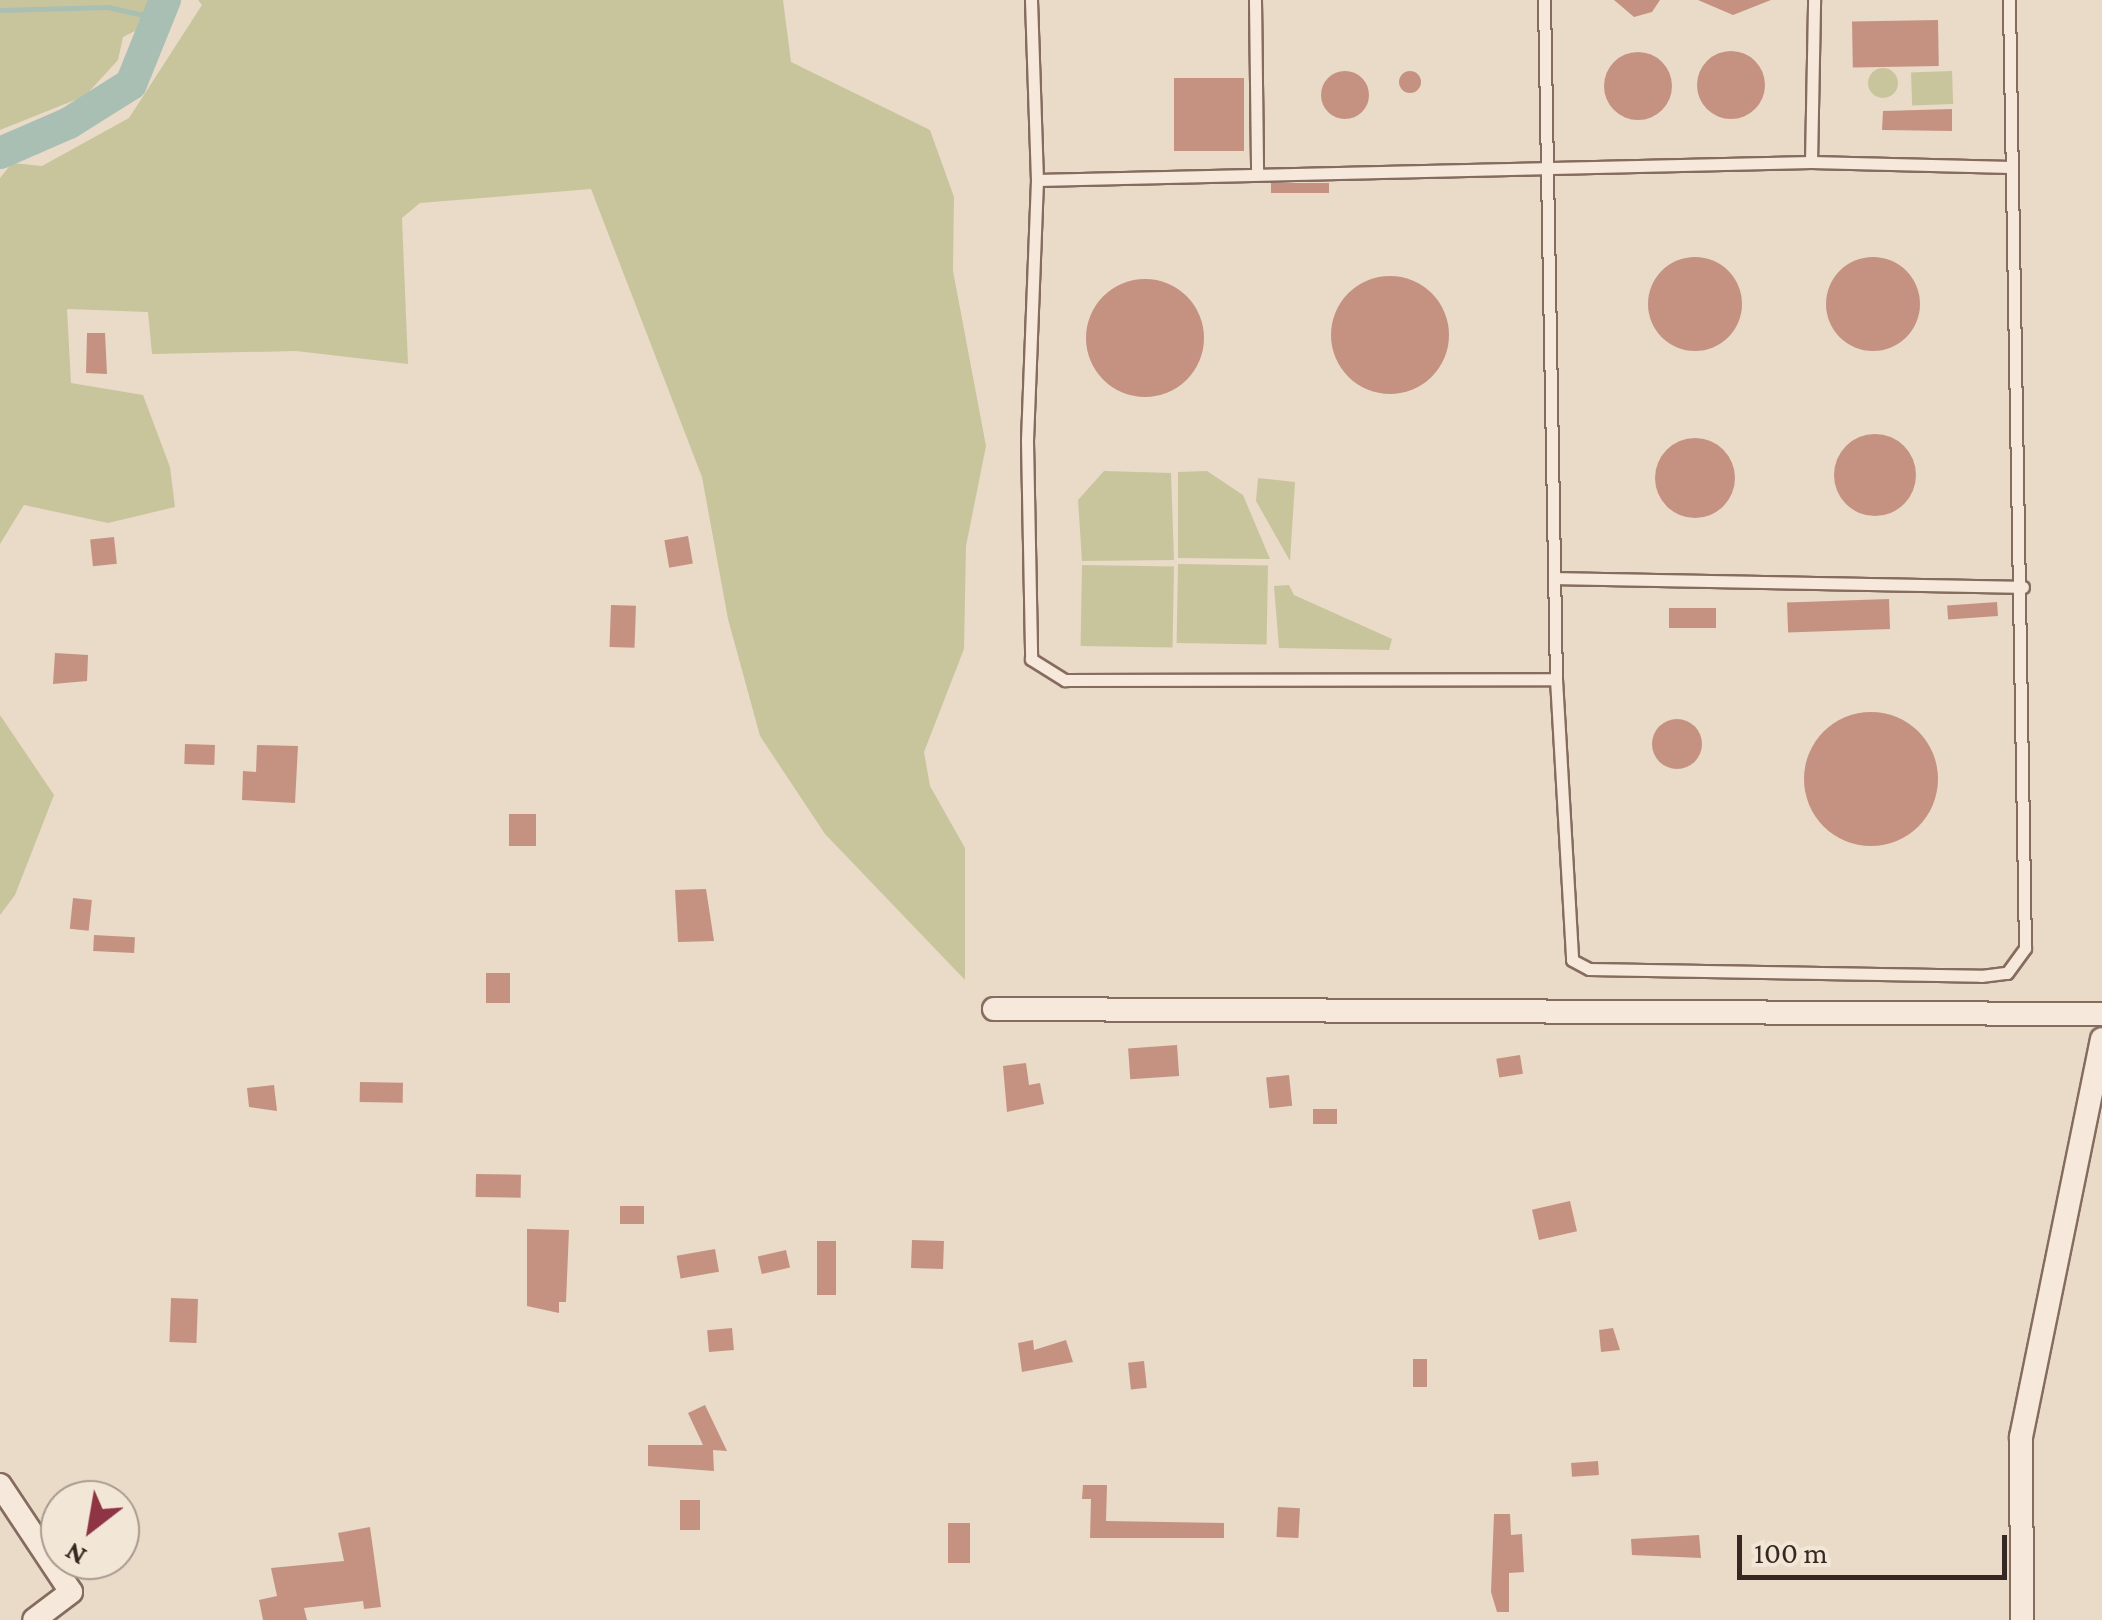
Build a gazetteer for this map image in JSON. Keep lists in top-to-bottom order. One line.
{"scale_bar":"100 m","north":"bottom left"}
